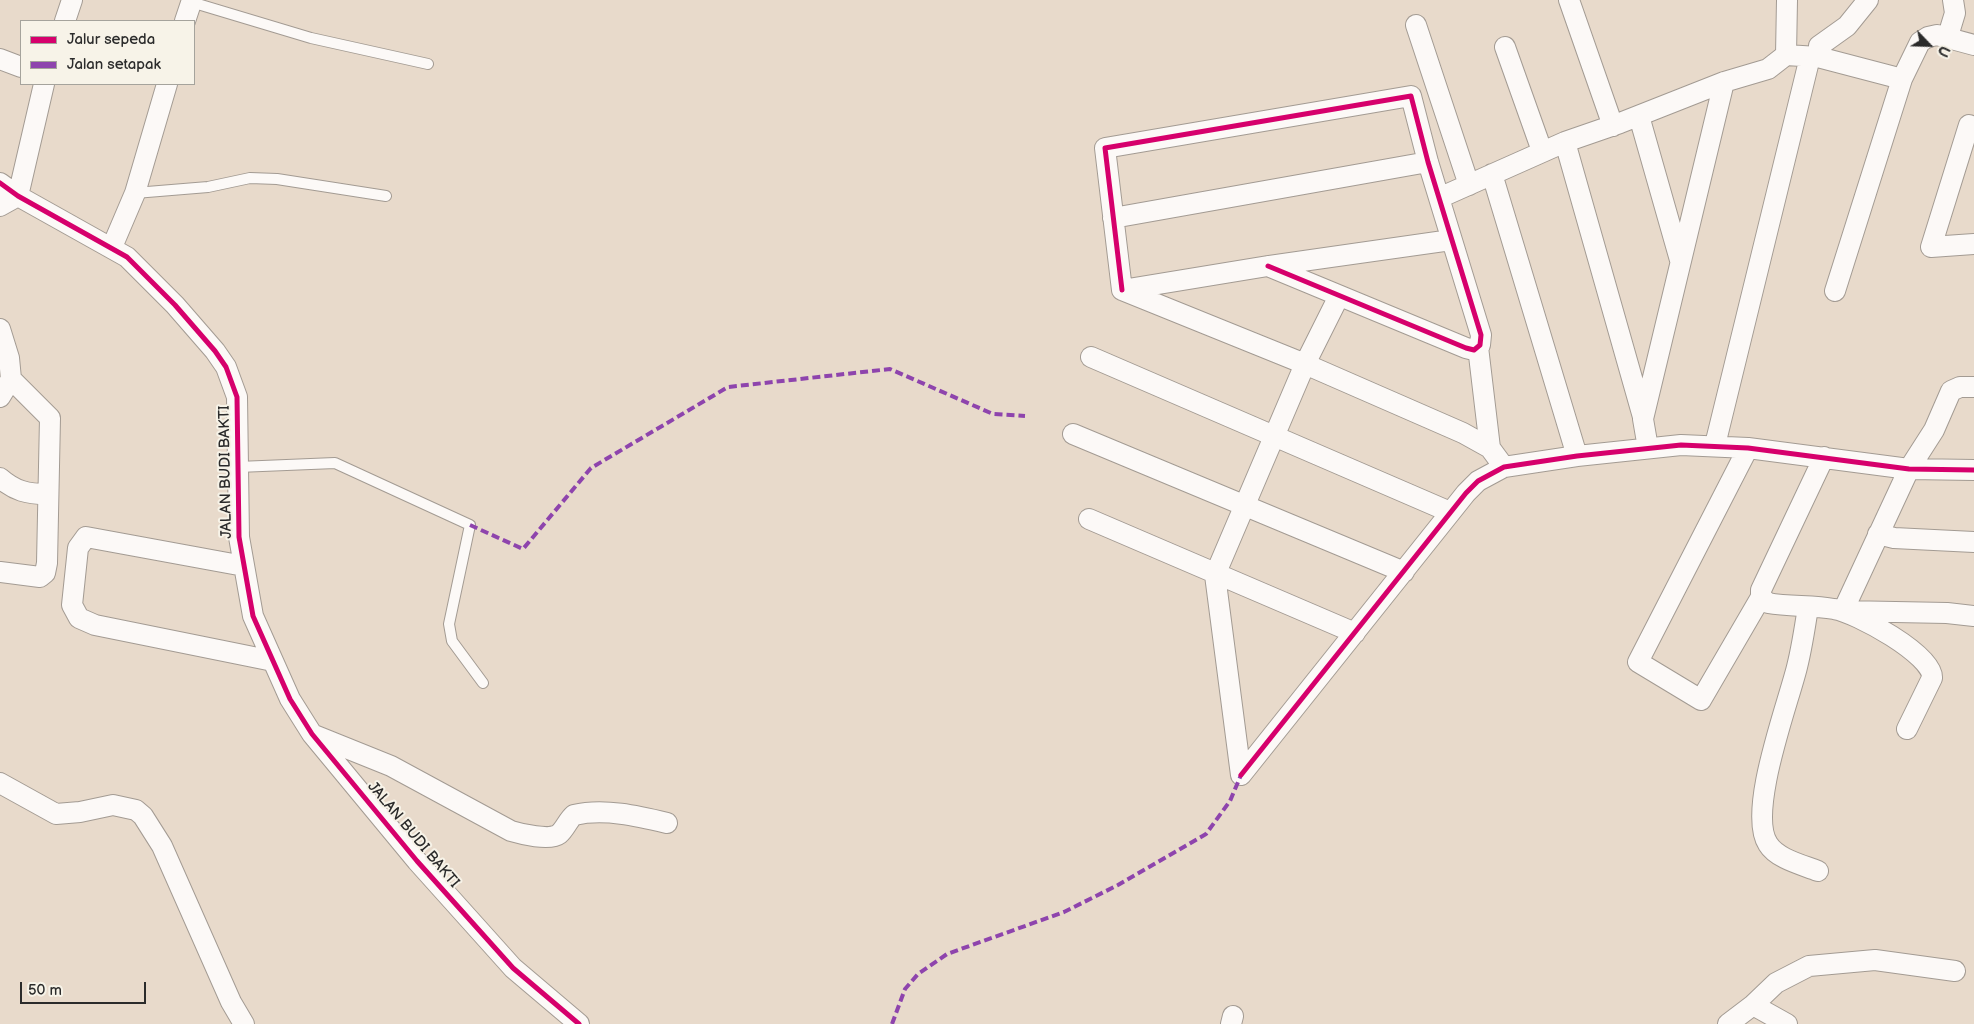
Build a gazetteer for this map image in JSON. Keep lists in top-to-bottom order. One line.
{"streets":{"street":["JALAN BUDI BAKTI"]},"legend":["Jalur sepeda","Jalan setapak"],"scale_bar":"50 m","north":"bottom right"}
